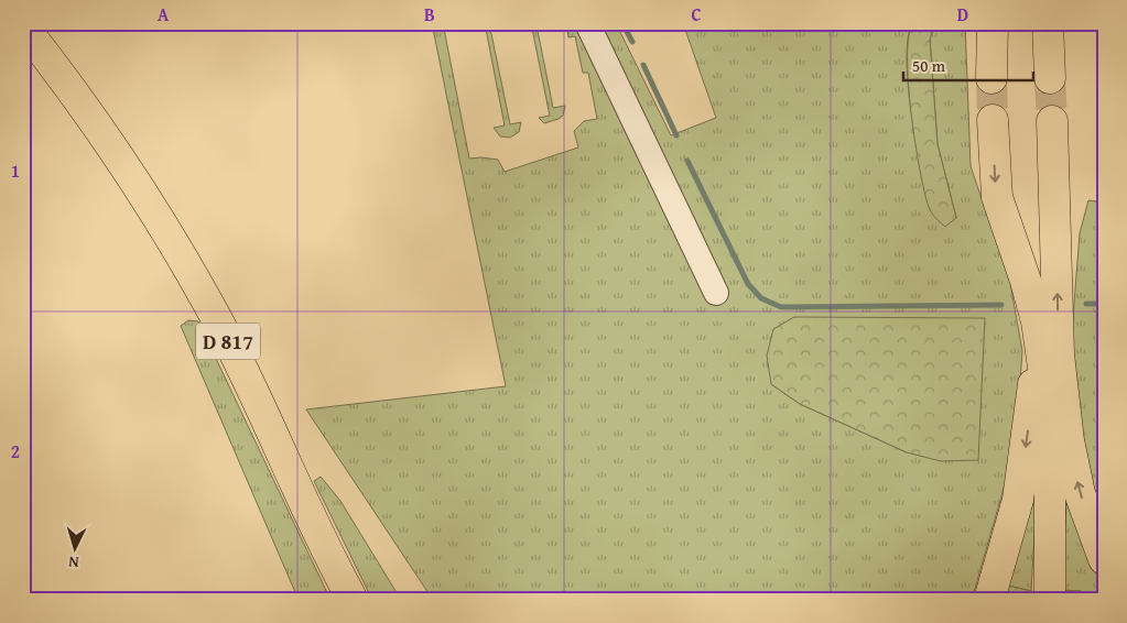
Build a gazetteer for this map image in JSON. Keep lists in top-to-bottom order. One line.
{"streets":{"main road":["D 817"]},"scale_bar":"50 m","north":"bottom","grid":{"columns":["A","B","C","D"],"rows":["1","2"]}}
